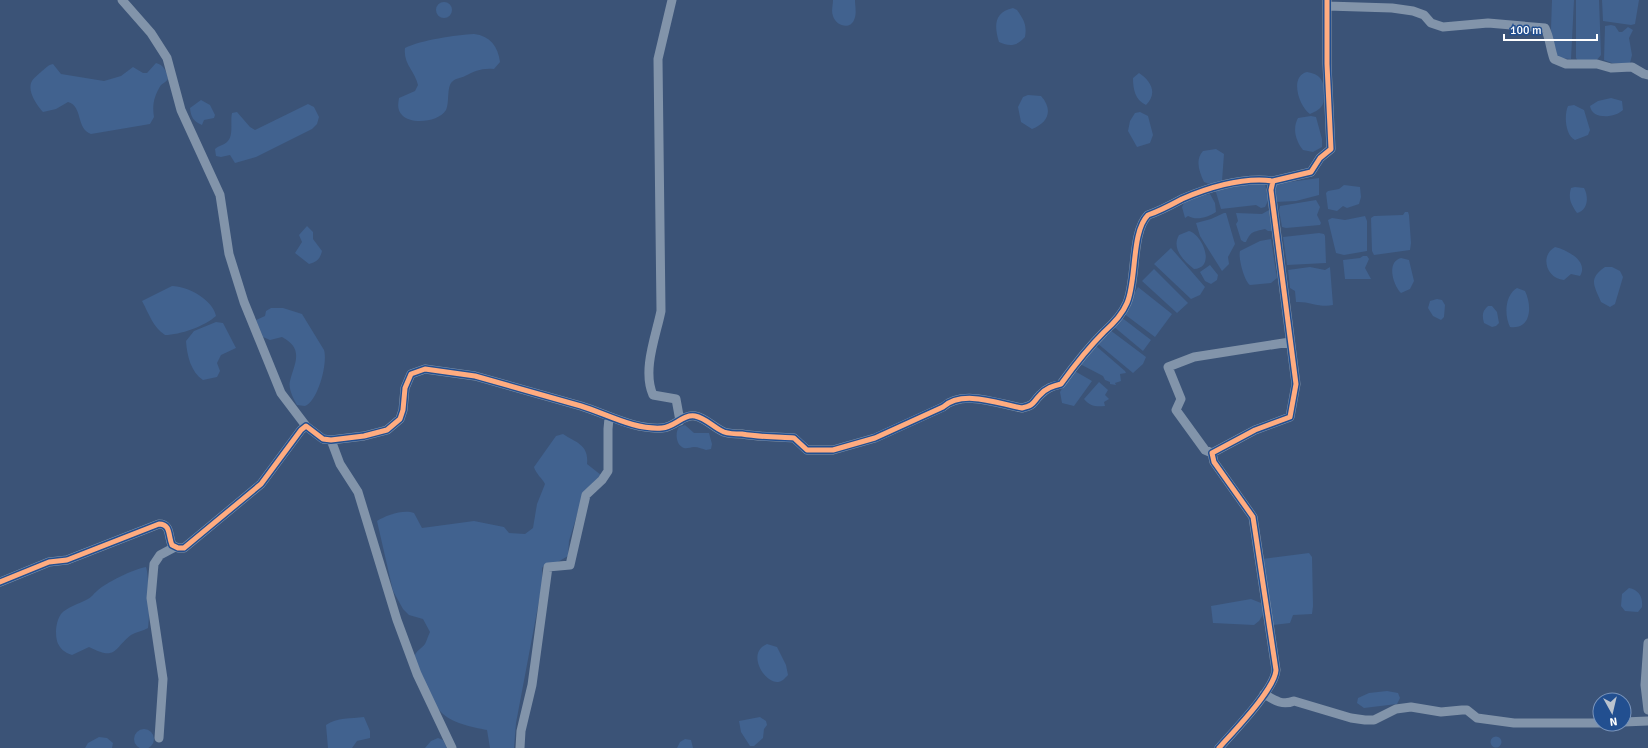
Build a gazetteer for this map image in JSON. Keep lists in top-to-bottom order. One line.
{"scale_bar":"100 m","north":"bottom"}
